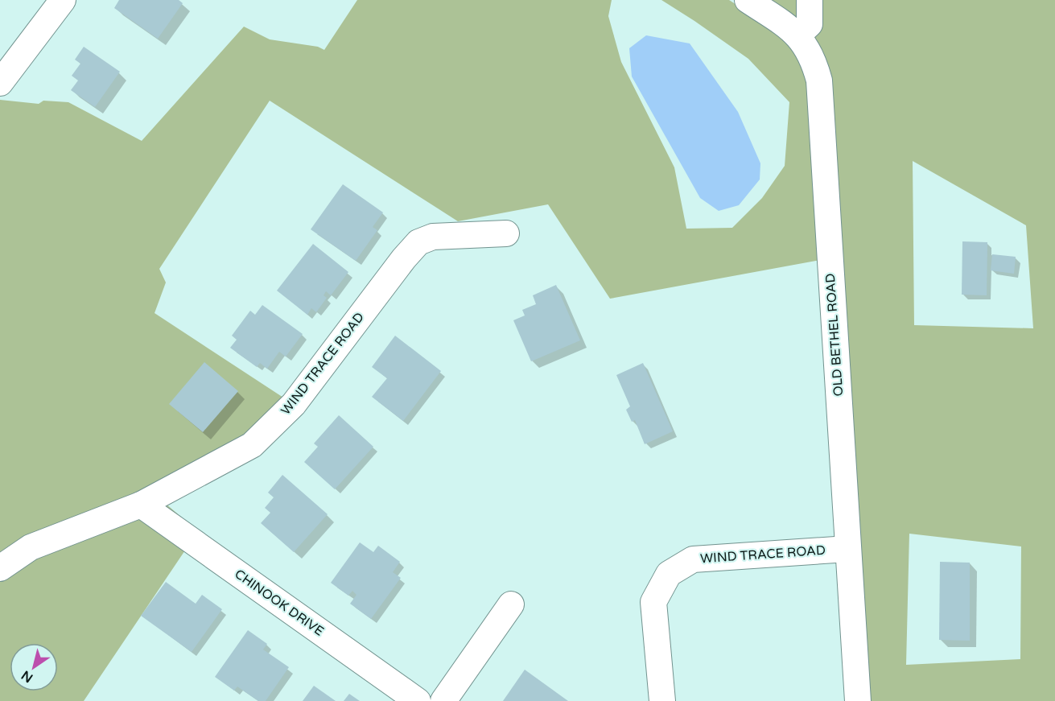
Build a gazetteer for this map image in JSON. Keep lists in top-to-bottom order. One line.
{"streets":{"street":["OLD BETHEL ROAD","WIND TRACE ROAD","CHINOOK DRIVE"]},"crossings":[["OLD BETHEL ROAD","WIND TRACE ROAD"],["WIND TRACE ROAD","CHINOOK DRIVE"]],"north":"bottom left"}
